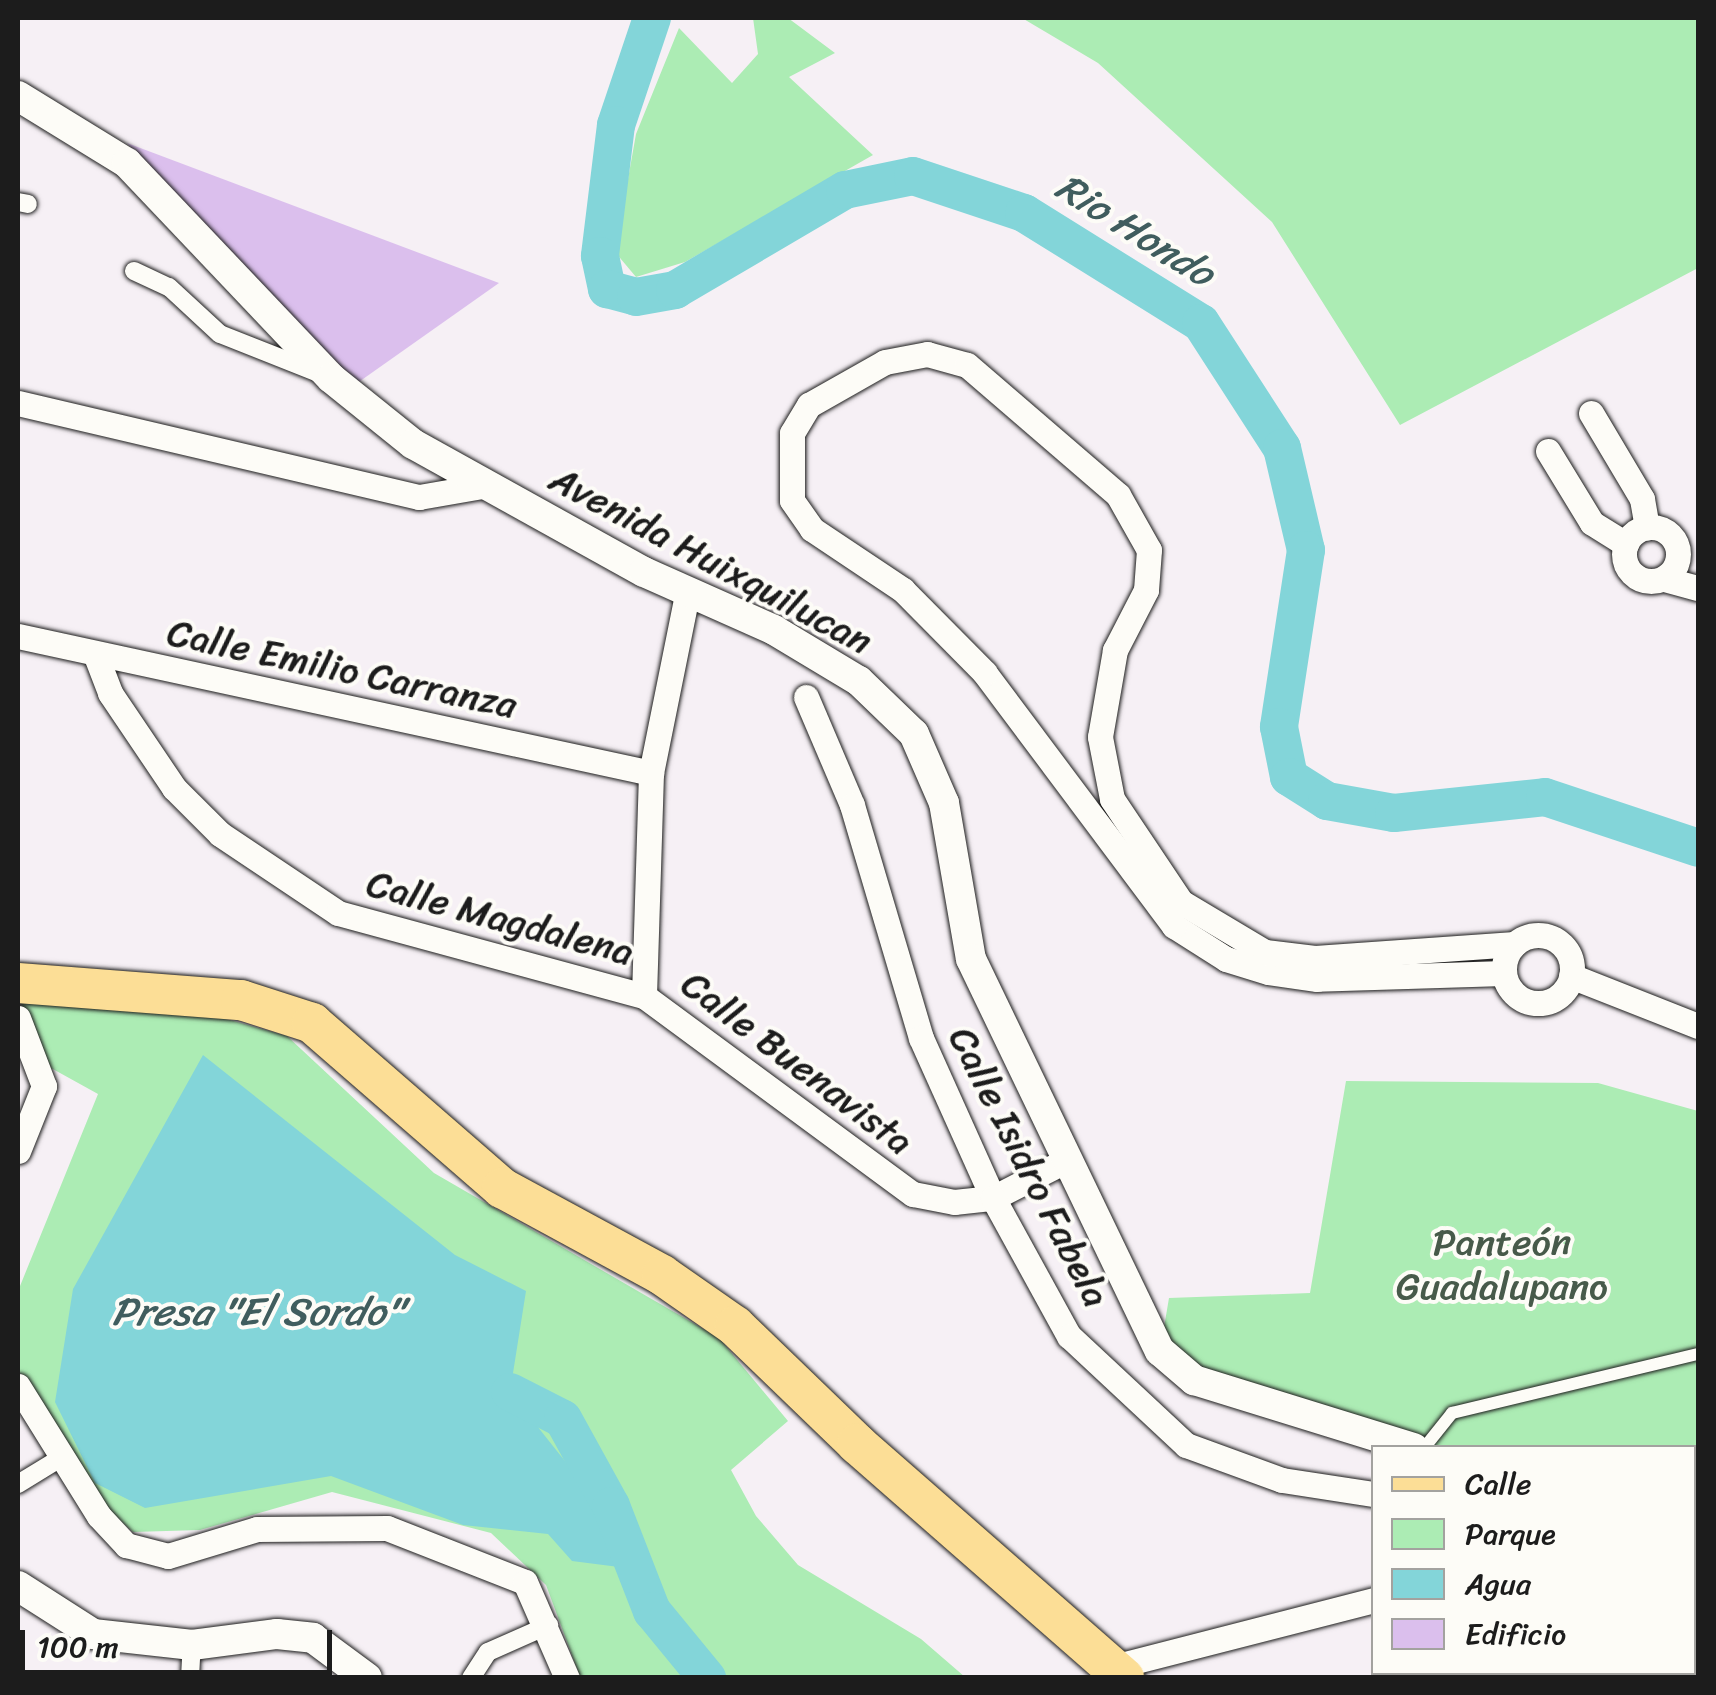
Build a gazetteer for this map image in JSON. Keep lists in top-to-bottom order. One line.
{"streets":{"street":["Avenida Huixquilucan","Calle Emilio Carranza","Calle Magdalena","Calle Buenavista","Calle Isidro Fabela"]},"crossings":[["Avenida Huixquilucan","Calle Buenavista"],["Calle Emilio Carranza","Calle Magdalena"],["Calle Emilio Carranza","Calle Buenavista"],["Calle Magdalena","Calle Buenavista"],["Calle Buenavista","Calle Isidro Fabela"]],"water":["Rio Hondo","Presa \"El Sordo\""],"parks":["Panteón Guadalupano"],"legend":["Calle","Parque","Agua","Edificio"],"scale_bar":"100 m"}
